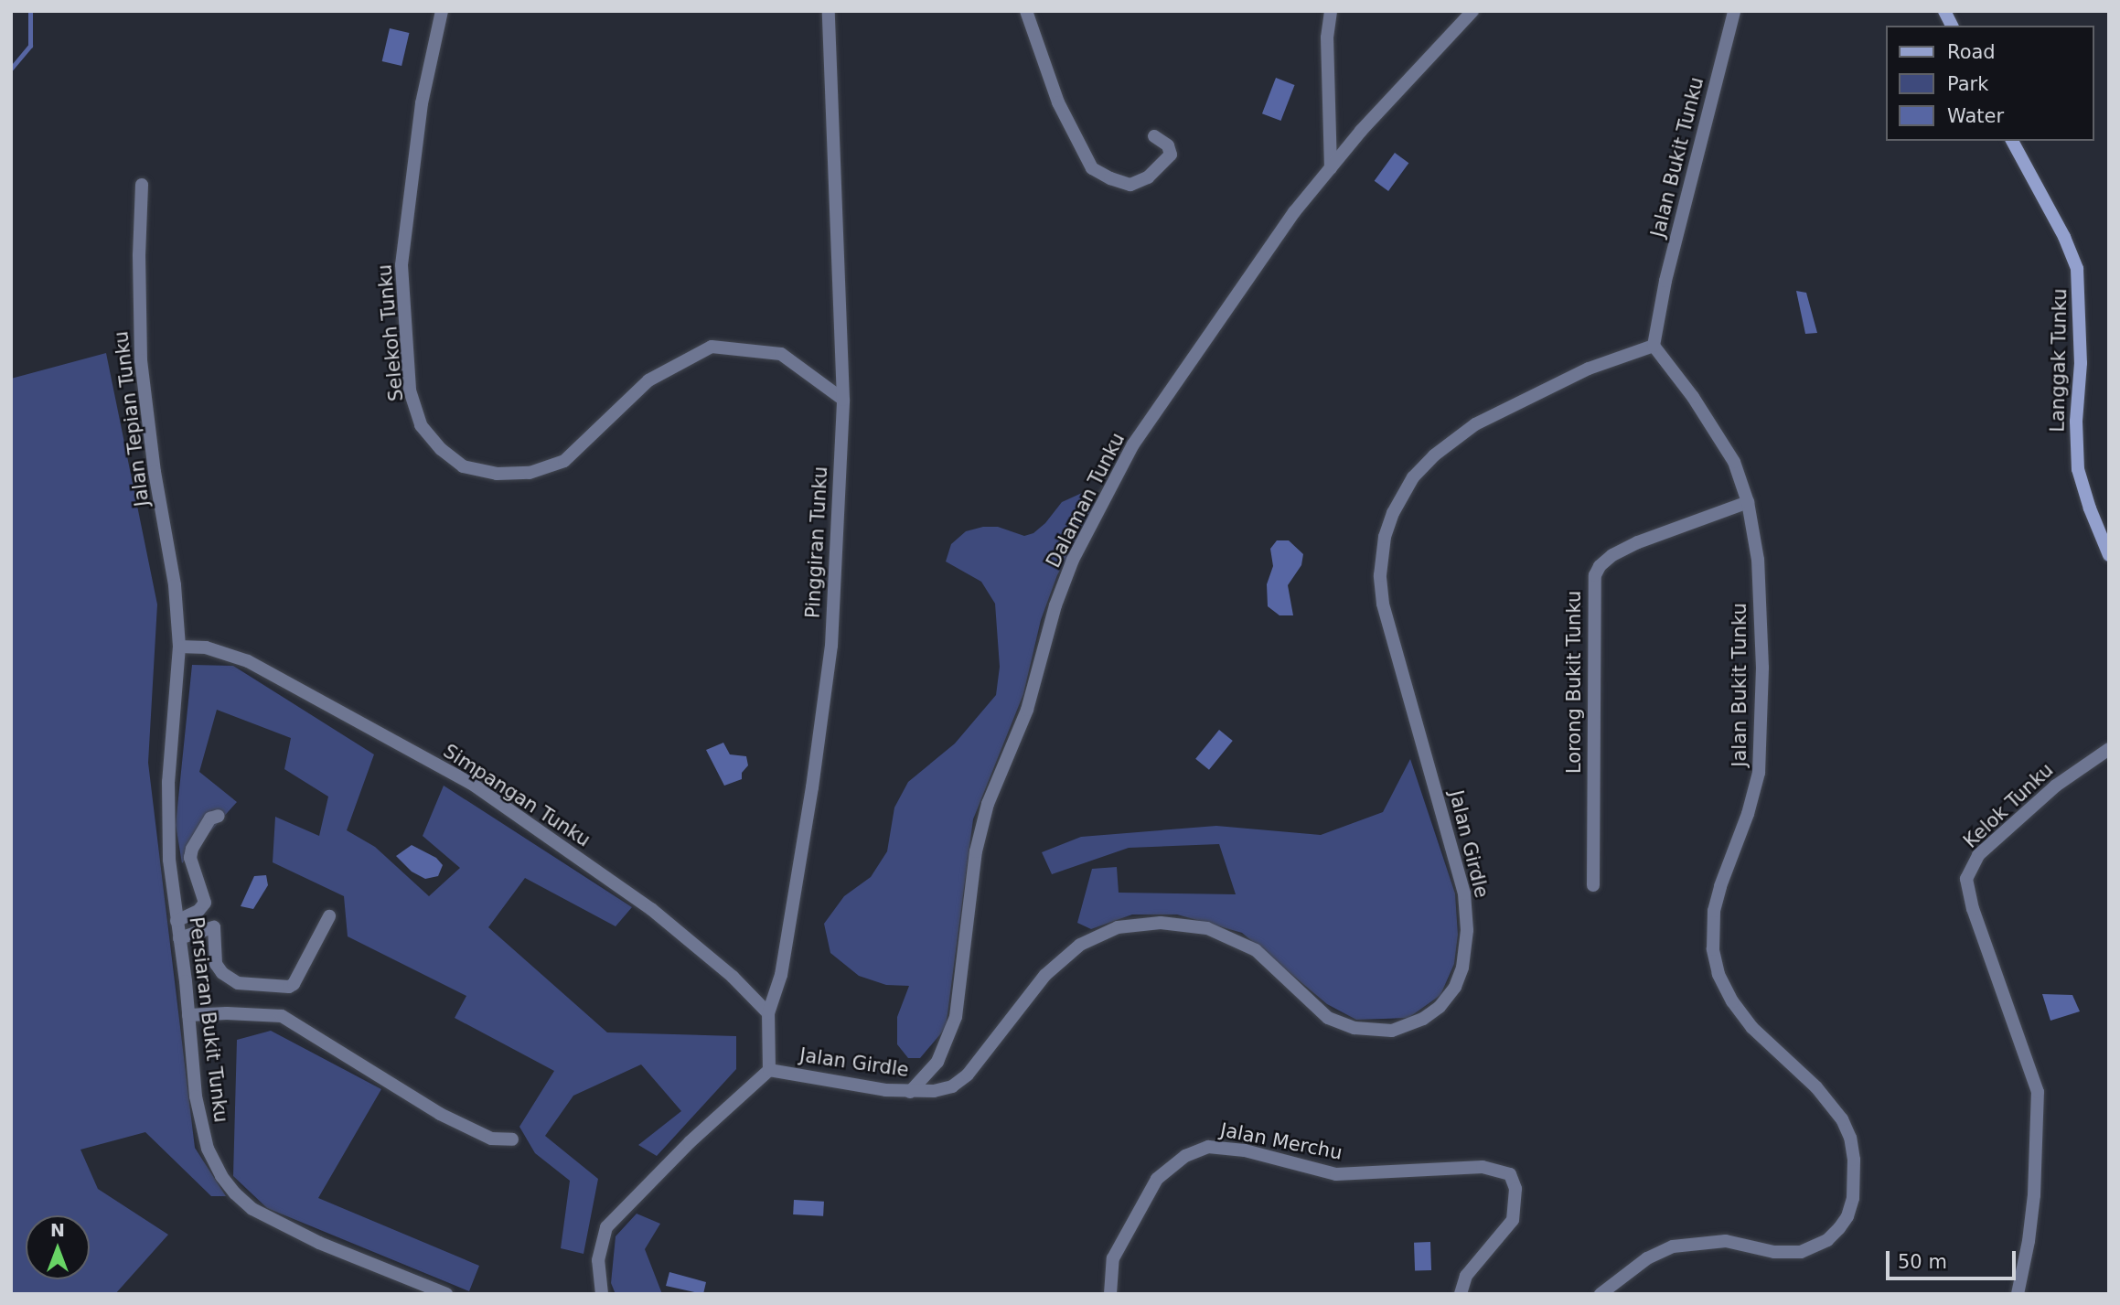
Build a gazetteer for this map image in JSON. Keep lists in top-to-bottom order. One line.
{"streets":{"street":["Jalan Bukit Tunku","Selekoh Tunku","Langgak Tunku","Jalan Tepian Tunku","Dalaman Tunku","Pinggiran Tunku","Lorong Bukit Tunku","Simpangan Tunku","Kelok Tunku","Jalan Girdle","Persiaran Bukit Tunku","Jalan Merchu"]},"crossings":[["Jalan Bukit Tunku","Lorong Bukit Tunku"],["Jalan Bukit Tunku","Jalan Girdle"],["Selekoh Tunku","Pinggiran Tunku"],["Jalan Tepian Tunku","Simpangan Tunku"],["Jalan Tepian Tunku","Persiaran Bukit Tunku"],["Dalaman Tunku","Jalan Girdle"],["Pinggiran Tunku","Simpangan Tunku"],["Pinggiran Tunku","Jalan Girdle"],["Simpangan Tunku","Persiaran Bukit Tunku"]],"legend":["Road","Park","Water"],"scale_bar":"50 m","north":"top"}
